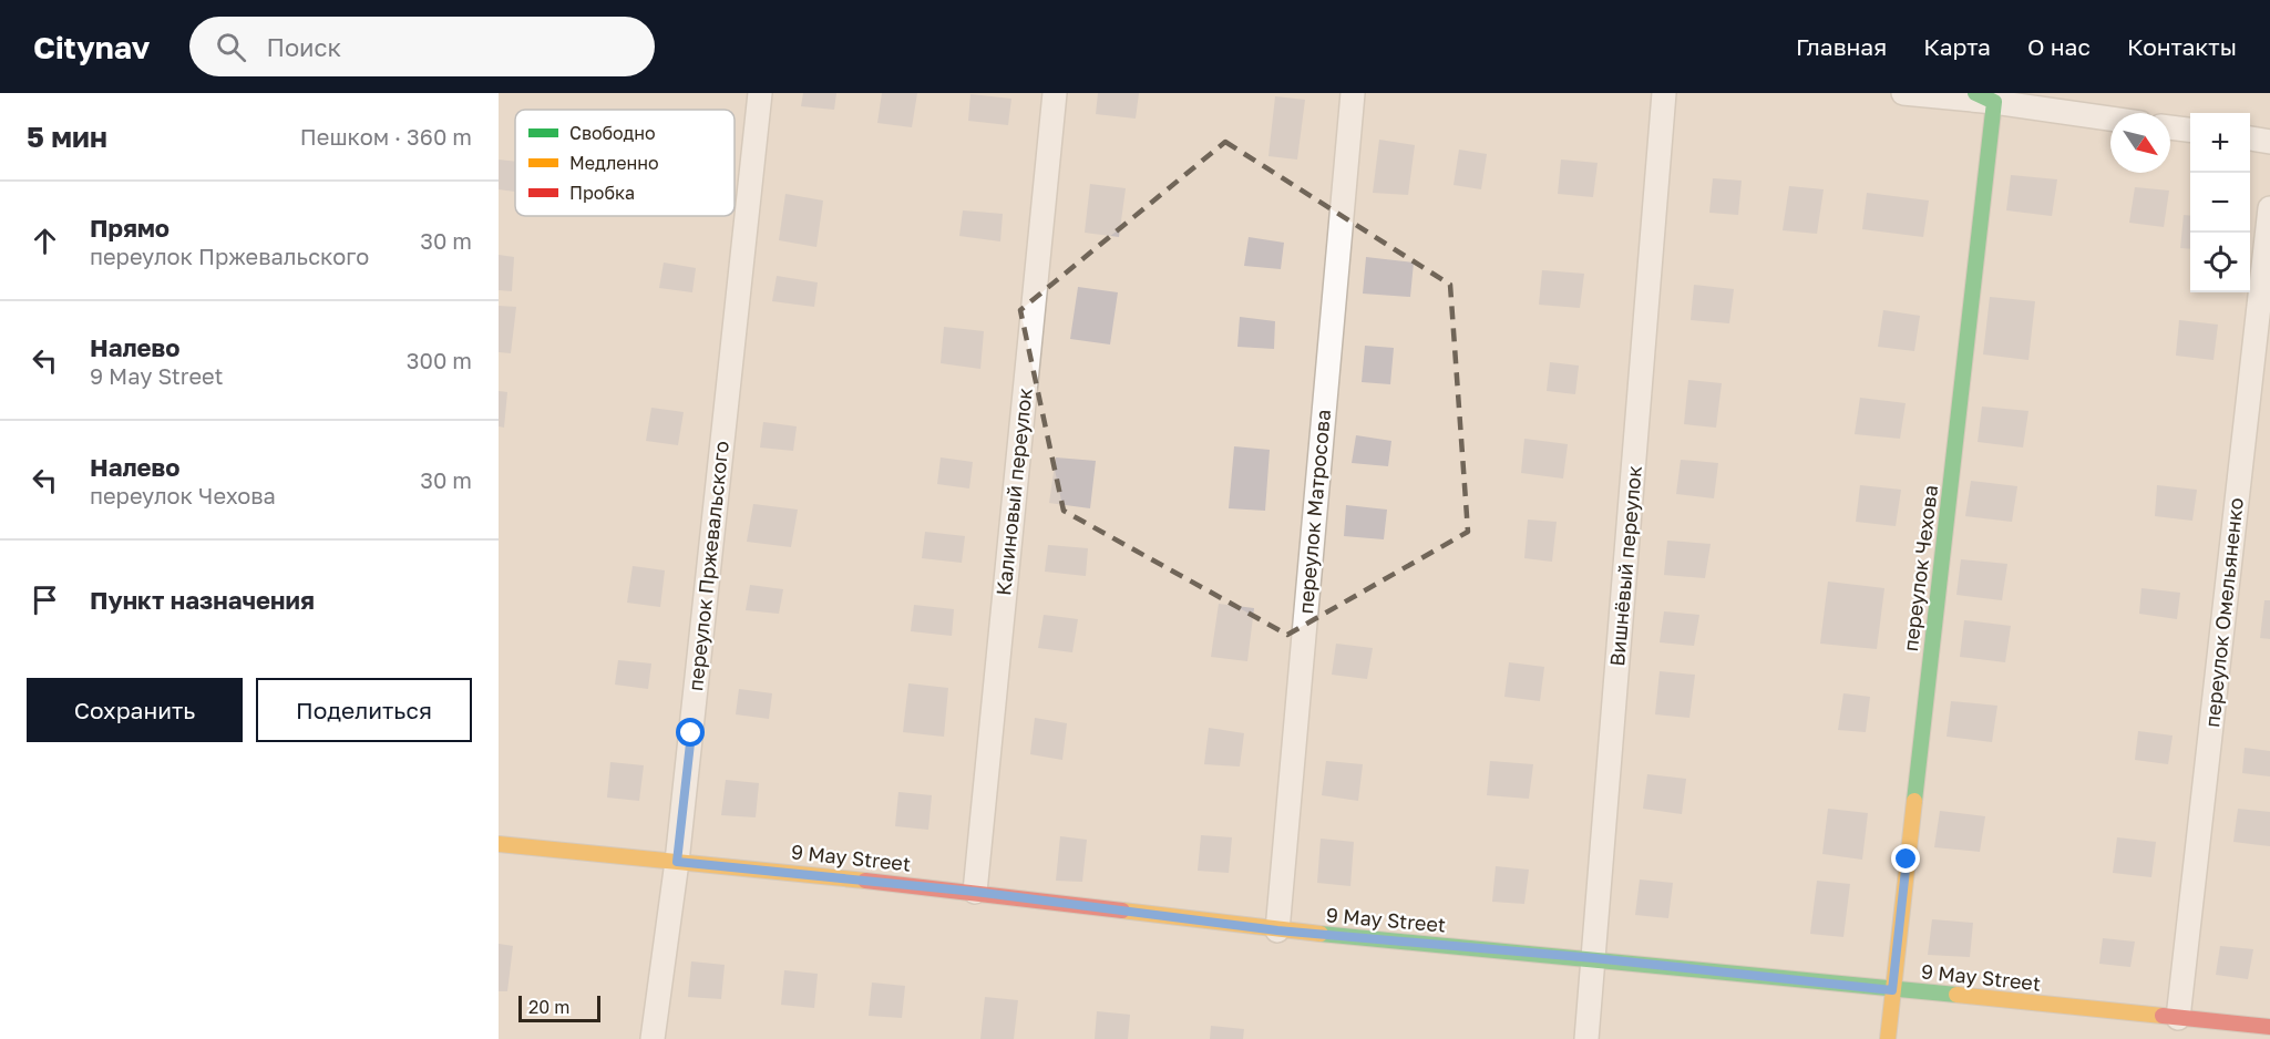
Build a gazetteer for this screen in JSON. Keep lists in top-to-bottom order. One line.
{"streets":{"main road":["переулок Чехова","9 May Street"],"street":["Калиновый переулок","переулок Матросова","переулок Пржевальского","Вишнёвый переулок","переулок Омельяненко"]},"crossings":[["Калиновый переулок","9 May Street"],["переулок Матросова","9 May Street"],["переулок Пржевальского","9 May Street"],["Вишнёвый переулок","9 May Street"],["переулок Чехова","9 May Street"],["переулок Омельяненко","9 May Street"]],"legend":["Свободно","Медленно","Пробка"],"scale_bar":"20 m","north":"bottom right","page":{"header":"Citynav","search":"Поиск","nav":["Главная","Карта","О нас","Контакты"],"heading":["5 мин","Пешком · 360 m"],"map_buttons":["+","−"],"list":[["Прямо","переулок Пржевальского","30 m"],["Налево","9 May Street","300 m"],["Налево","переулок Чехова","30 m"],"Пункт назначения"],"buttons":["Сохранить","Поделиться"],"scale":"20 m"}}
